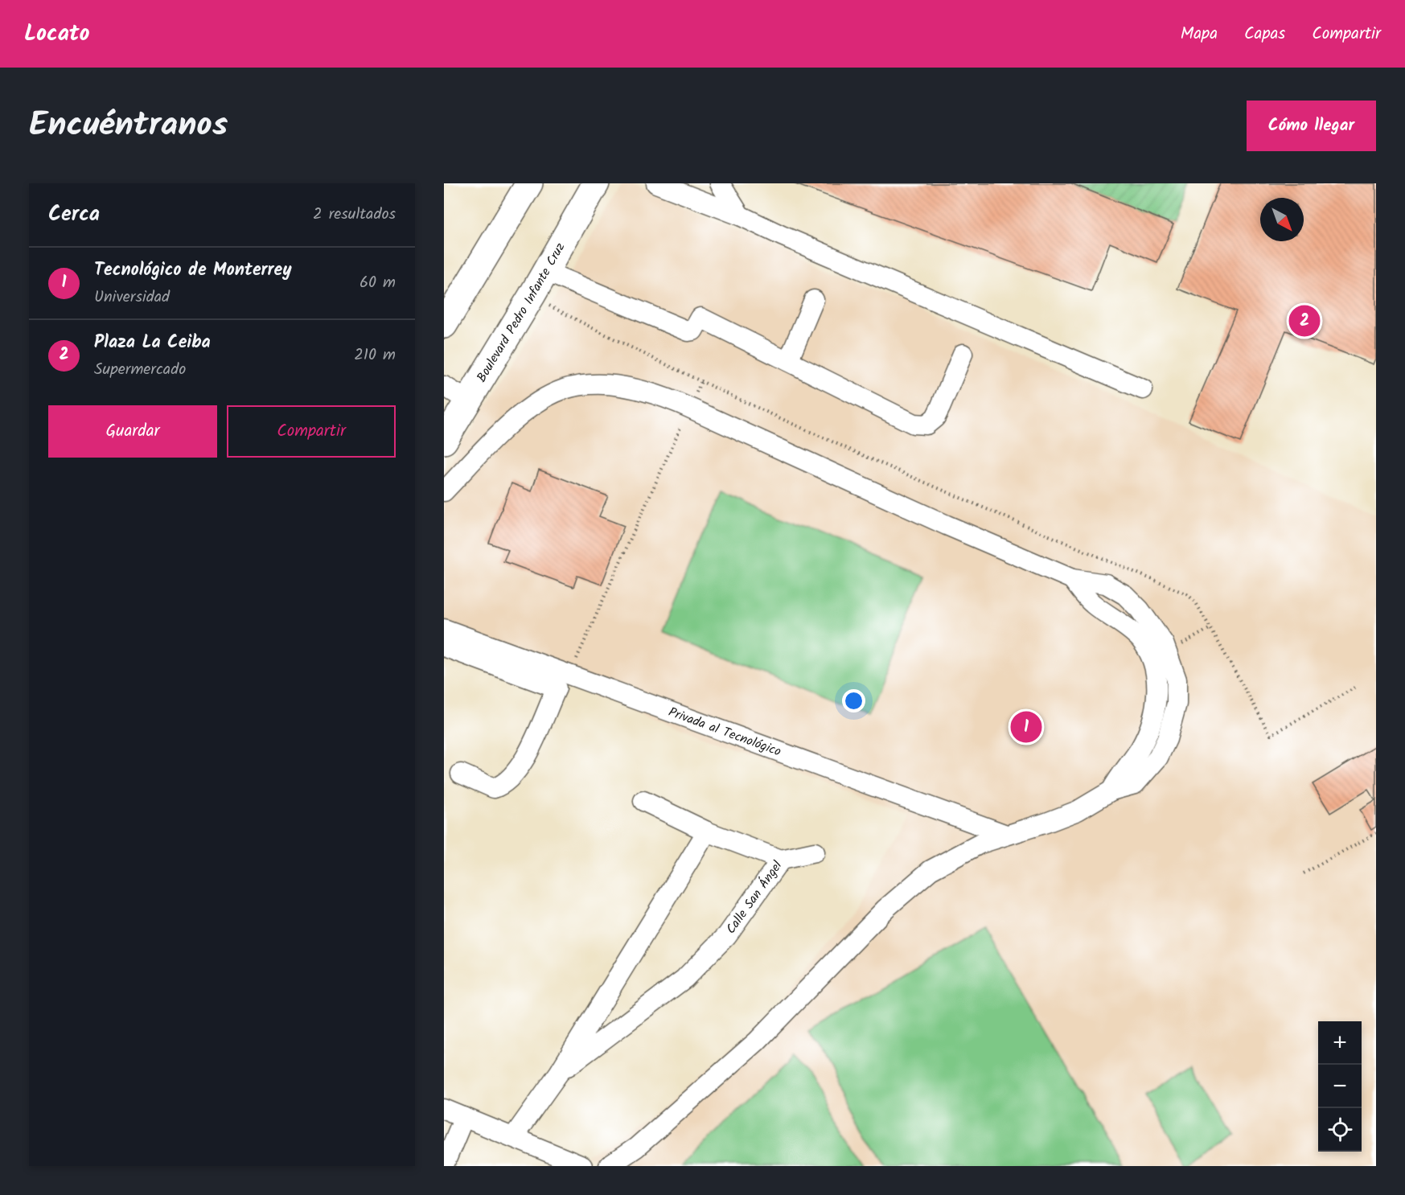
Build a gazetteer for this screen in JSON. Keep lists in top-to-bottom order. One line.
{"streets":{"highway":["Boulevard Pedro Infante Cruz"],"street":["Privada al Tecnológico","Calle San Ángel"]},"north":"bottom right","page":{"header":"Locato","nav":["Mapa","Capas","Compartir"],"title":"Encuéntranos","buttons":["Cómo llegar",["Guardar","Compartir"]],"heading":["Cerca","2 resultados"],"list":[{"mark":"1","name":"Tecnológico de Monterrey","note":"Universidad","value":"60 m"},{"mark":"2","name":"Plaza La Ceiba","note":"Supermercado","value":"210 m"}],"pins":["2","1"],"map_buttons":["+","−"]}}
